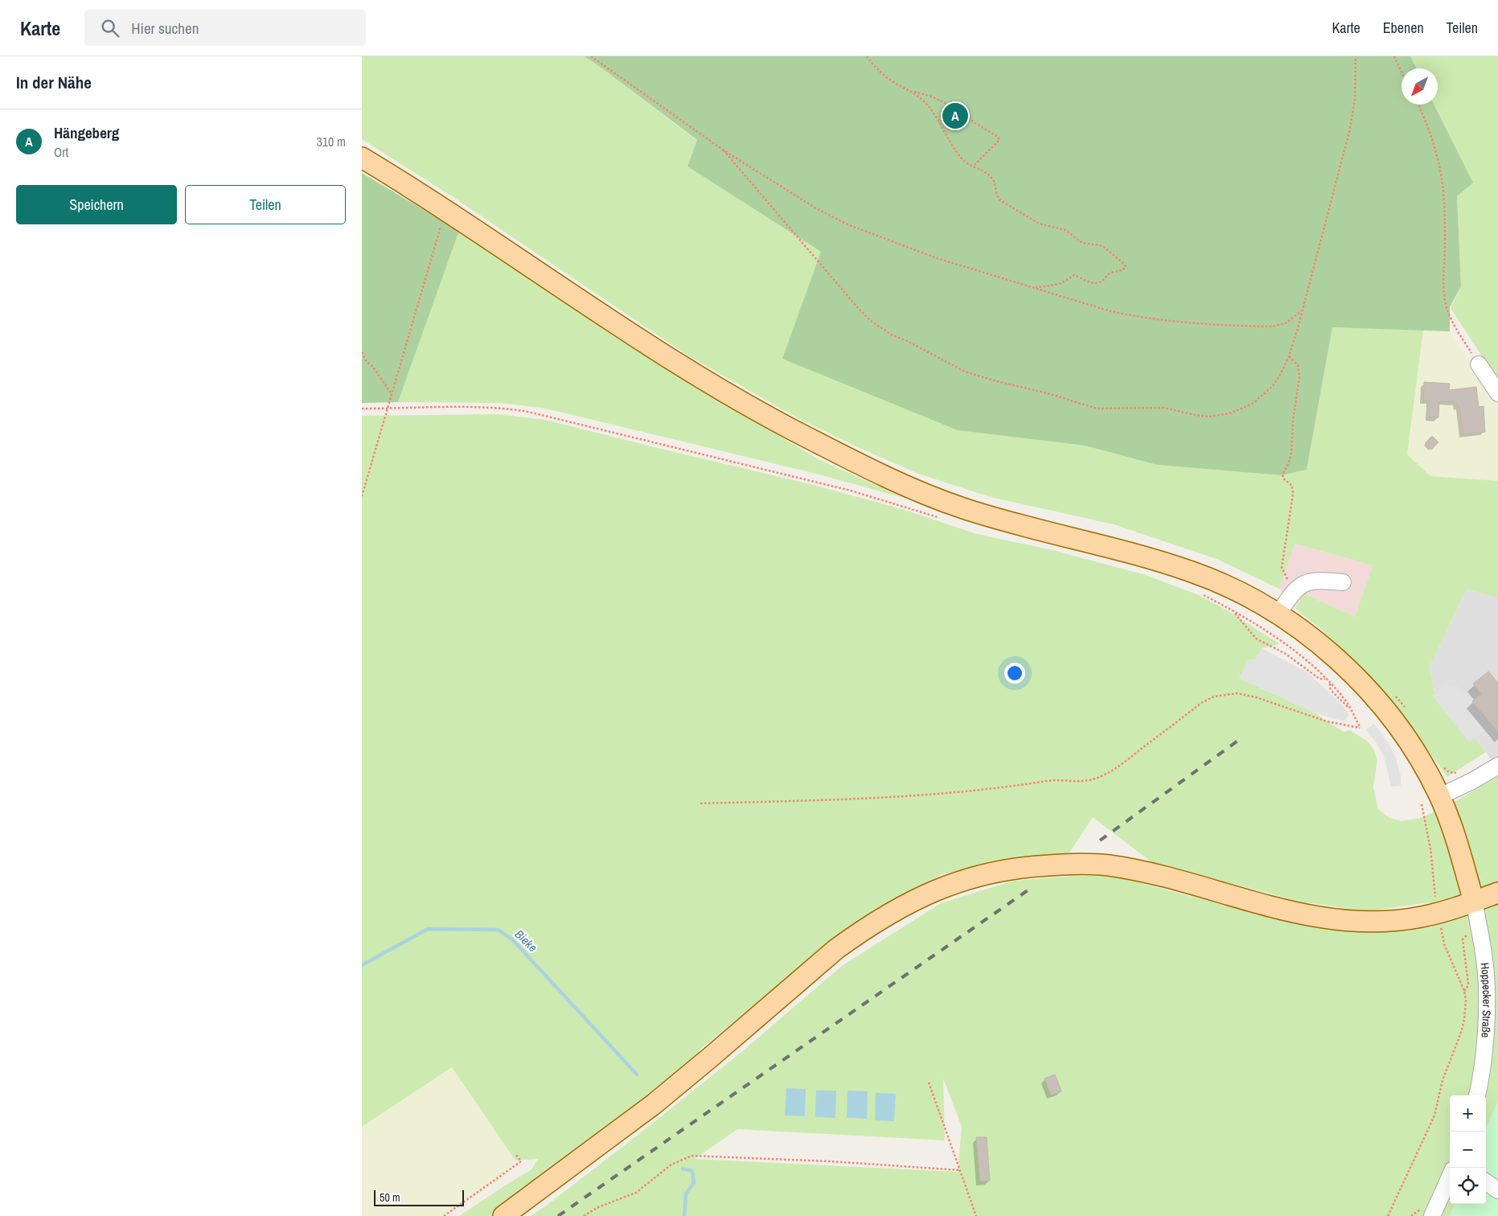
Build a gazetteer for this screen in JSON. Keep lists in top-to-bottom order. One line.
{"streets":{"street":["Hoppecker Straße"]},"water":["Bieke"],"scale_bar":"50 m","north":"bottom left","page":{"header":"Karte","search":"Hier suchen","nav":["Karte","Ebenen","Teilen"],"heading":"In der Nähe","pins":"A","list":[{"mark":"A","name":"Hängeberg","note":"Ort","value":"310 m"}],"buttons":["Speichern","Teilen"],"map_buttons":["+","−"],"scale":"50 m"}}
